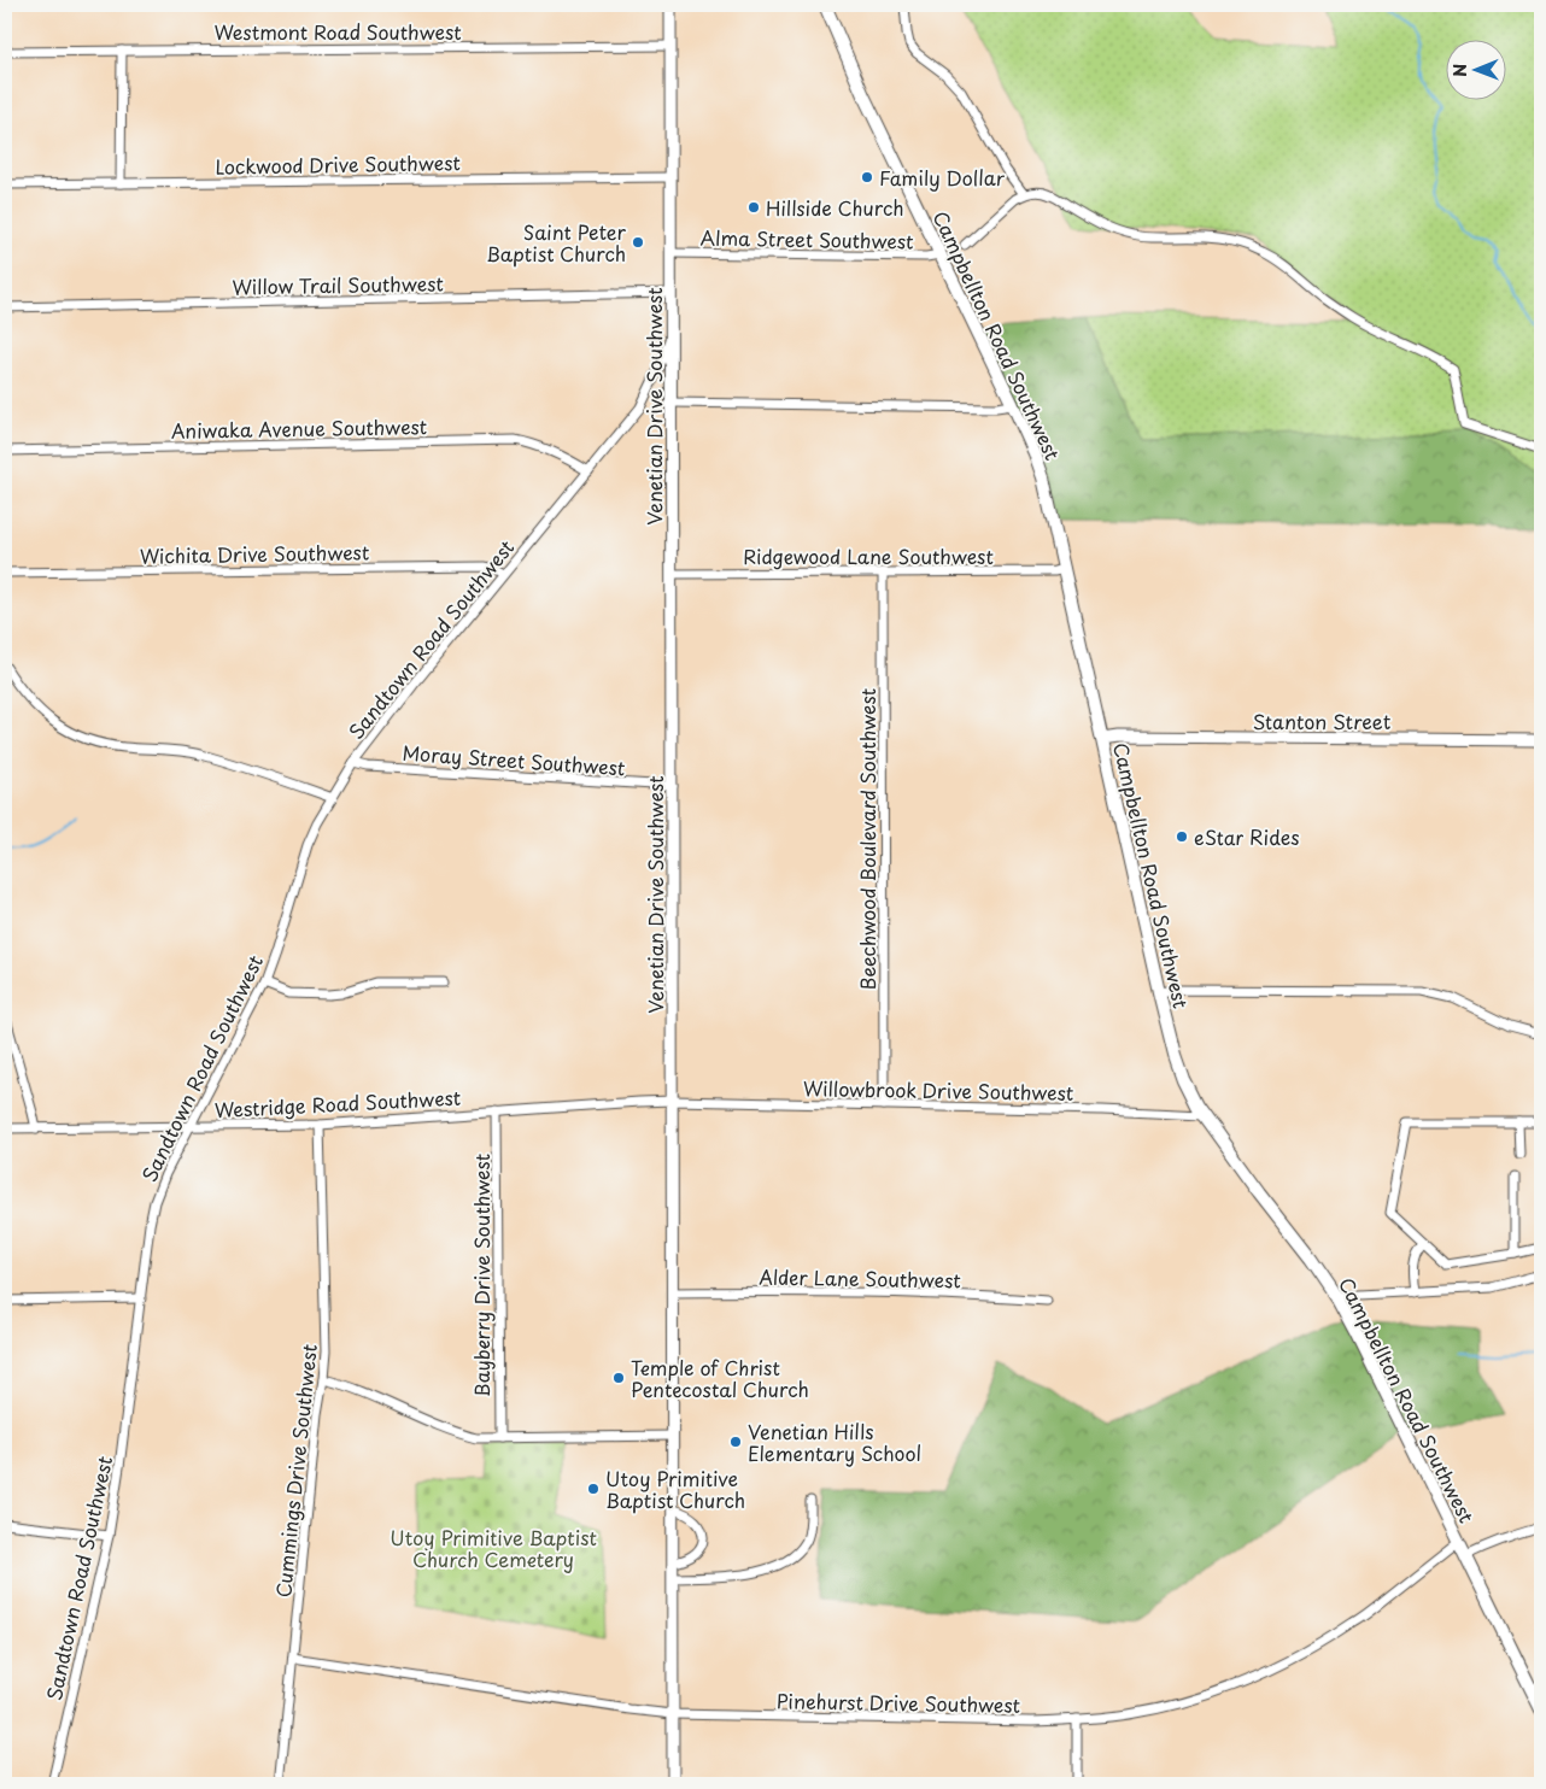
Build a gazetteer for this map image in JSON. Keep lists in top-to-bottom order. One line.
{"streets":{"main road":["Campbellton Road Southwest"],"street":["Westmont Road Southwest","Lockwood Drive Southwest","Alma Street Southwest","Willow Trail Southwest","Venetian Drive Southwest","Aniwaka Avenue Southwest","Wichita Drive Southwest","Ridgewood Lane Southwest","Sandtown Road Southwest","Stanton Street","Moray Street Southwest","Beechwood Boulevard Southwest","Willowbrook Drive Southwest","Westridge Road Southwest","Bayberry Drive Southwest","Alder Lane Southwest","Cummings Drive Southwest","Pinehurst Drive Southwest"]},"crossings":[["Westmont Road Southwest","Venetian Drive Southwest"],["Lockwood Drive Southwest","Venetian Drive Southwest"],["Alma Street Southwest","Campbellton Road Southwest"],["Alma Street Southwest","Venetian Drive Southwest"],["Willow Trail Southwest","Venetian Drive Southwest"],["Campbellton Road Southwest","Ridgewood Lane Southwest"],["Campbellton Road Southwest","Stanton Street"],["Campbellton Road Southwest","Willowbrook Drive Southwest"],["Campbellton Road Southwest","Pinehurst Drive Southwest"],["Venetian Drive Southwest","Ridgewood Lane Southwest"],["Venetian Drive Southwest","Sandtown Road Southwest"],["Venetian Drive Southwest","Moray Street Southwest"],["Venetian Drive Southwest","Willowbrook Drive Southwest"],["Venetian Drive Southwest","Westridge Road Southwest"],["Venetian Drive Southwest","Alder Lane Southwest"],["Venetian Drive Southwest","Pinehurst Drive Southwest"],["Aniwaka Avenue Southwest","Sandtown Road Southwest"],["Wichita Drive Southwest","Sandtown Road Southwest"],["Ridgewood Lane Southwest","Beechwood Boulevard Southwest"],["Sandtown Road Southwest","Moray Street Southwest"],["Sandtown Road Southwest","Westridge Road Southwest"],["Beechwood Boulevard Southwest","Willowbrook Drive Southwest"],["Willowbrook Drive Southwest","Westridge Road Southwest"],["Westridge Road Southwest","Bayberry Drive Southwest"],["Westridge Road Southwest","Cummings Drive Southwest"],["Cummings Drive Southwest","Pinehurst Drive Southwest"]],"parks":["Utoy Primitive Baptist Church Cemetery"],"places":["Family Dollar","Hillside Church","Saint Peter Baptist Church","eStar Rides","Temple of Christ Pentecostal Church","Venetian Hills Elementary School","Utoy Primitive Baptist Church"],"north":"left"}
